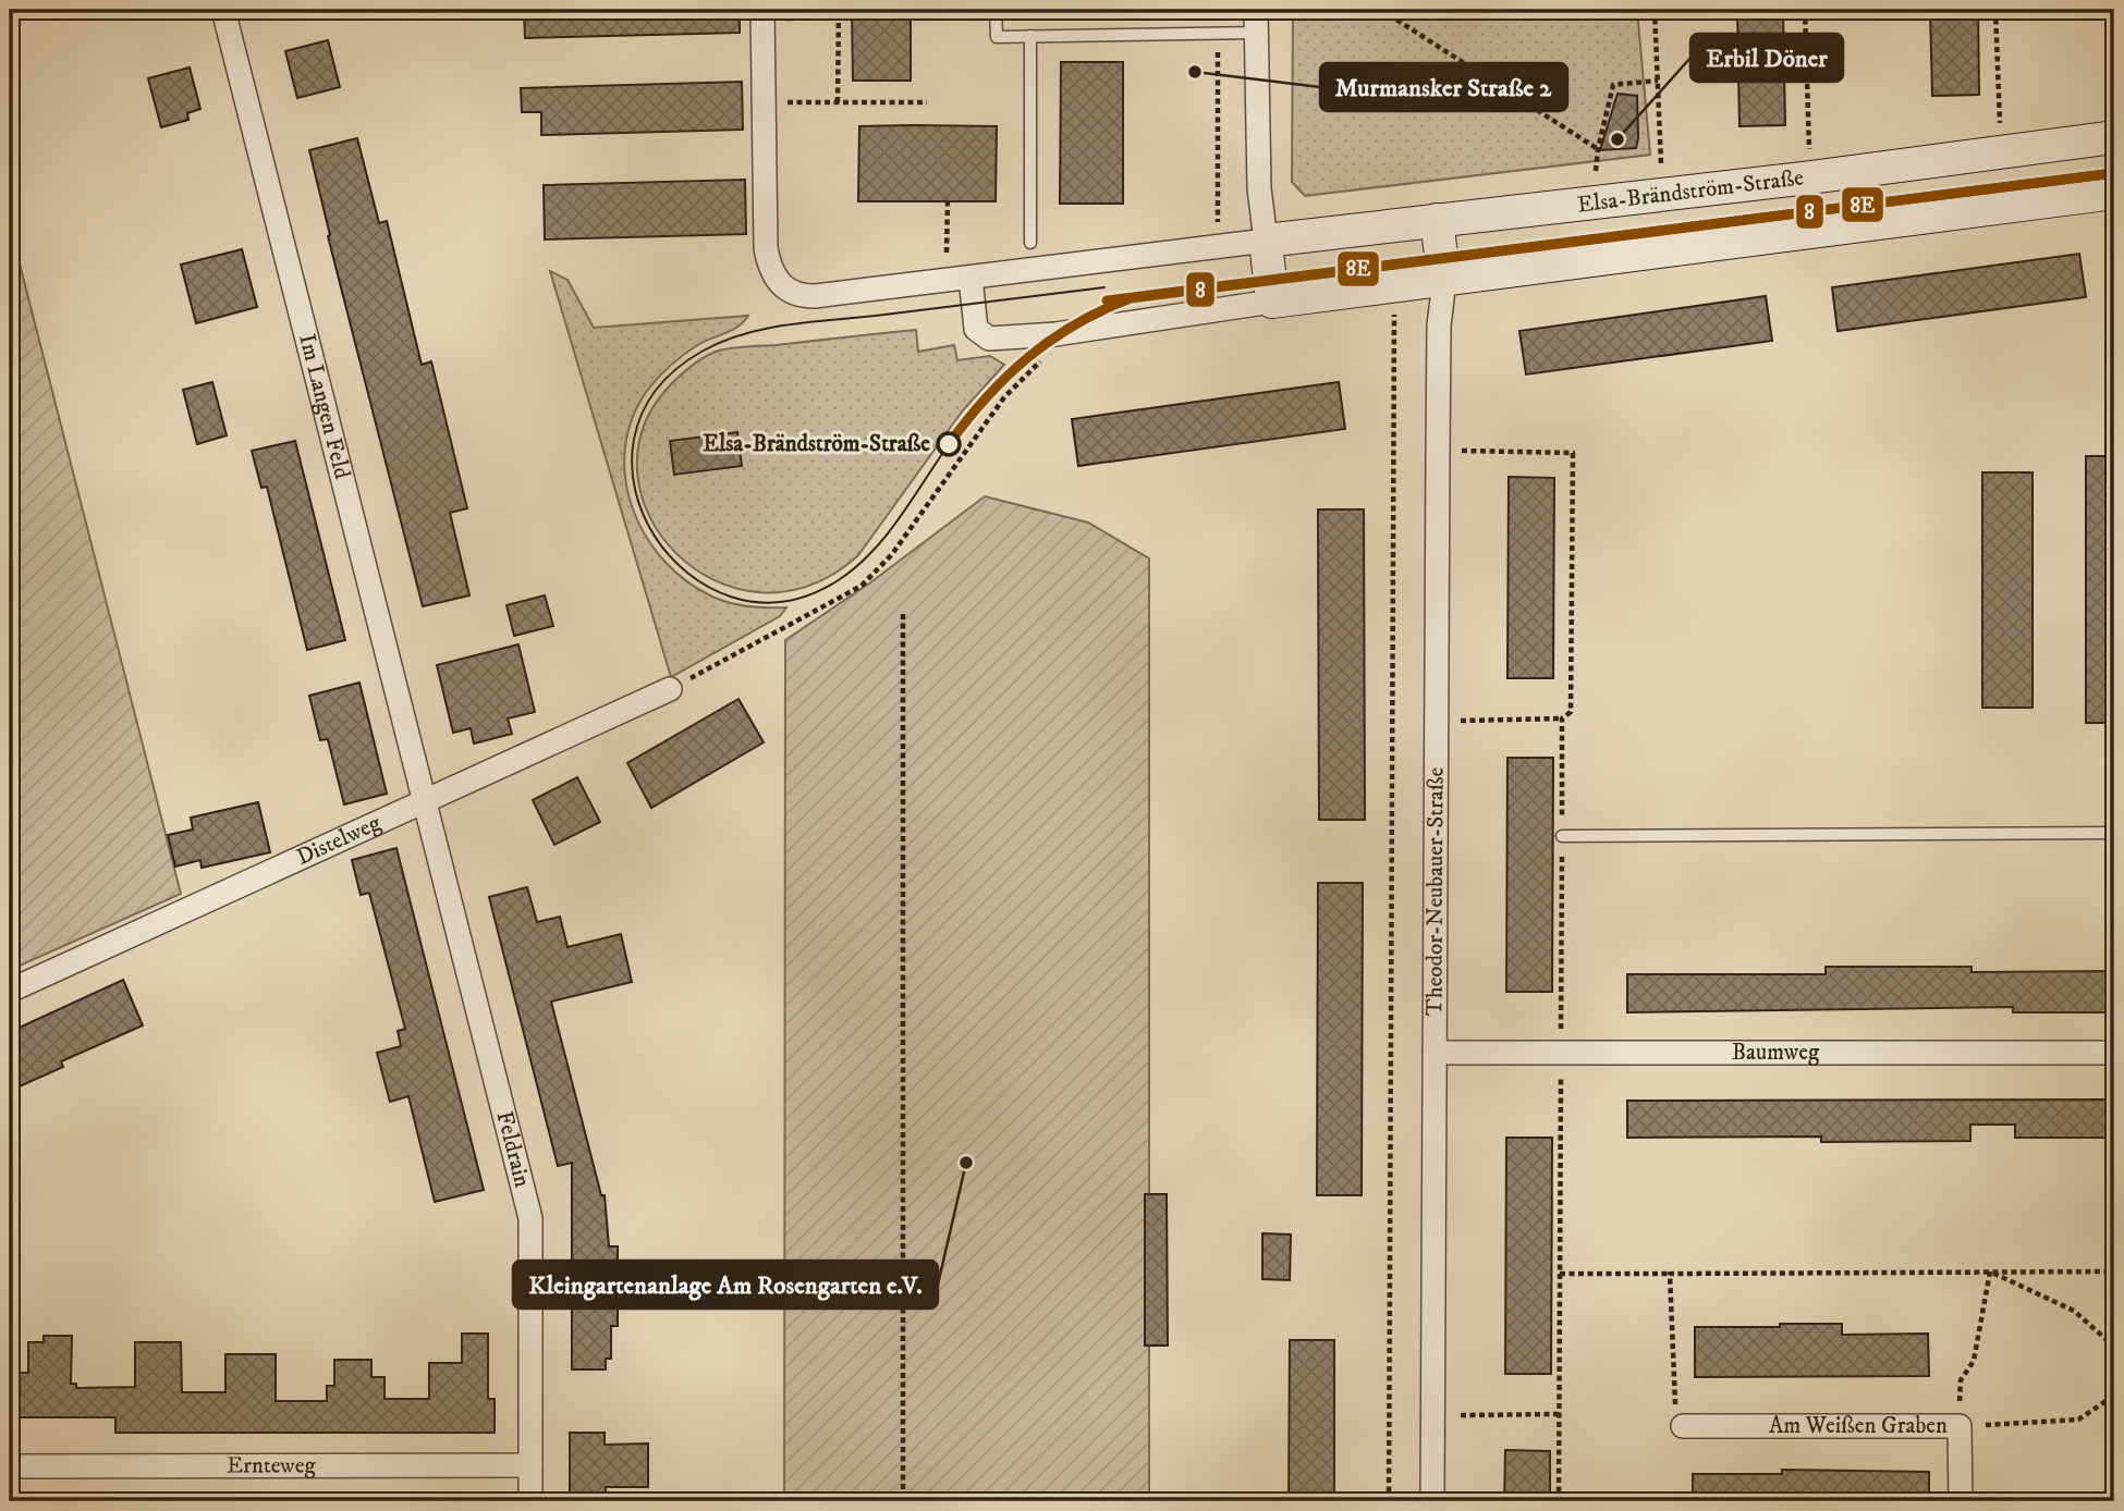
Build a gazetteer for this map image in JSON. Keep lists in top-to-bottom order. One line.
{"streets":{"street":["Elsa-Brändström-Straße","Im Langen Feld","Distelweg","Theodor-Neubauer-Straße","Baumweg","Feldrain","Am Weißen Graben","Ernteweg"]},"crossings":[["Im Langen Feld","Distelweg"],["Im Langen Feld","Feldrain"],["Distelweg","Feldrain"],["Theodor-Neubauer-Straße","Baumweg"],["Feldrain","Ernteweg"]],"places":["Murmansker Straße 2","Erbil Döner","Elsa-Brändström-Straße","Kleingartenanlage Am Rosengarten e.V."],"lines":["transit line 8","transit line 8E"]}
